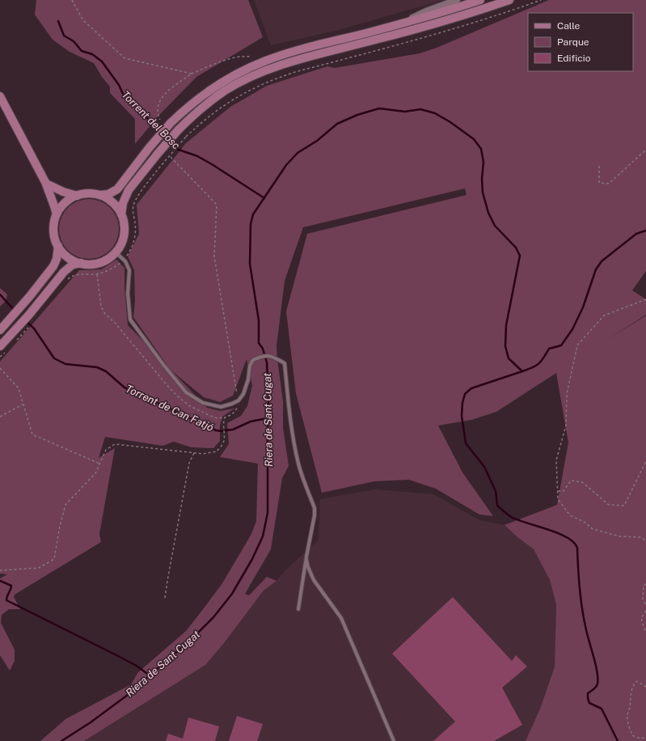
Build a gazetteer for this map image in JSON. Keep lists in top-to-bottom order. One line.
{"water":["Torrent del Bosc","Torrent de Can Fatjó","Riera de Sant Cugat"],"legend":["Calle","Parque","Edificio"]}
